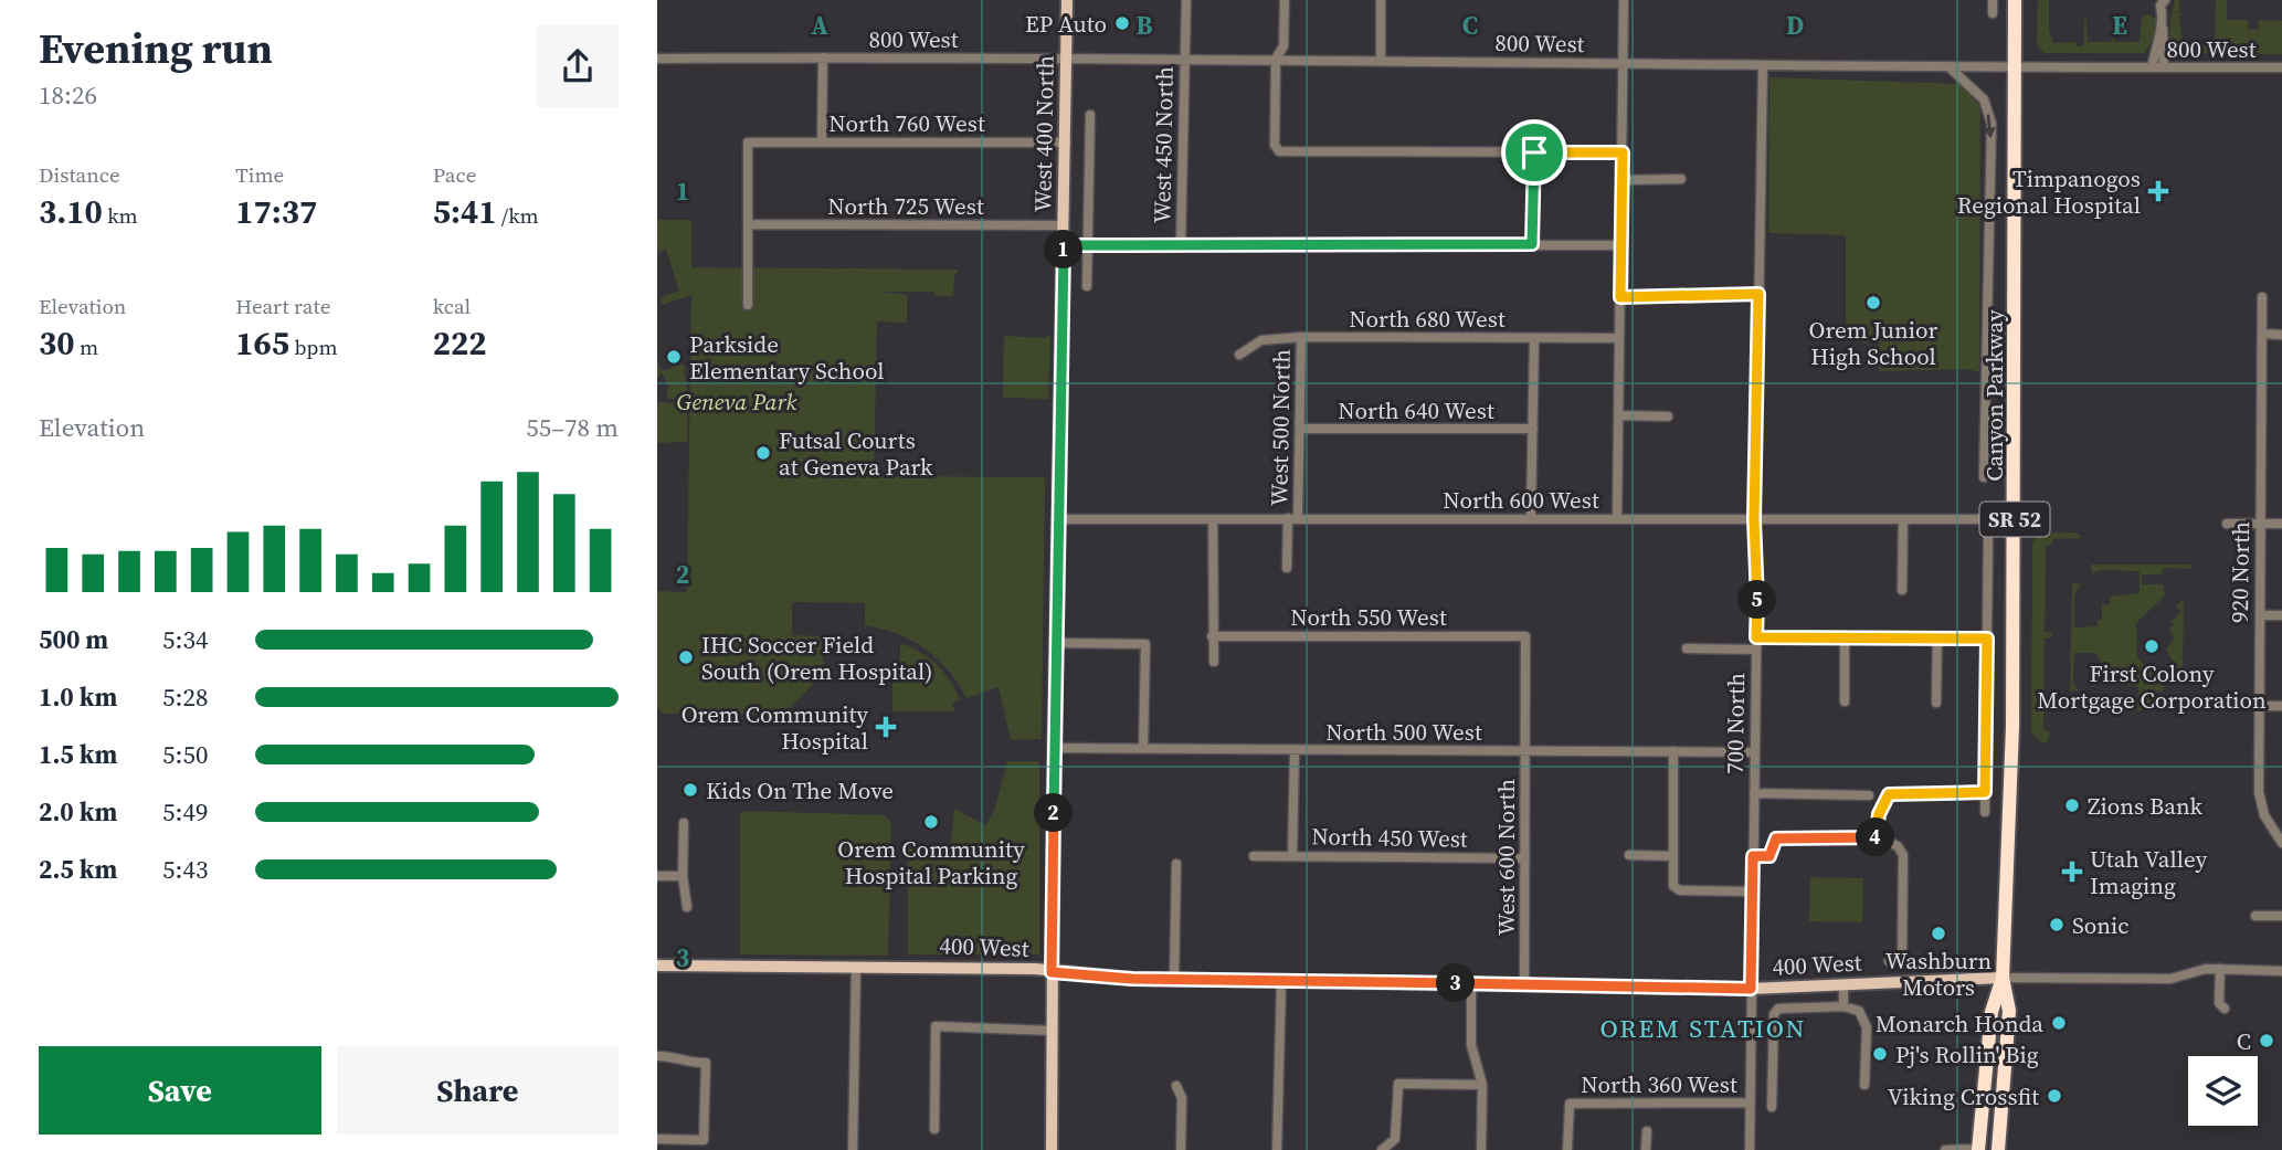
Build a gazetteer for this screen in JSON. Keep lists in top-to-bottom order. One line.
{"streets":{"highway":["Canyon Parkway","SR 52"],"main road":["West 400 North","400 West"],"street":["800 West","North 760 West","West 450 North","North 725 West","North 680 West","North 640 West","West 500 North","North 600 West","920 North","North 550 West","700 North","North 500 West","North 450 West","West 600 North","North 360 West"]},"crossings":[["800 West","West 400 North"],["800 West","West 450 North"],["800 West","Canyon Parkway"],["800 West","700 North"],["North 760 West","West 400 North"],["North 760 West","North 725 West"],["West 400 North","North 725 West"],["West 400 North","North 600 West"],["West 400 North","North 500 West"],["West 400 North","400 West"],["North 680 West","West 500 North"],["Canyon Parkway","North 600 West"],["Canyon Parkway","400 West"],["North 640 West","West 500 North"],["West 500 North","North 600 West"],["North 600 West","700 North"],["North 550 West","West 600 North"],["700 North","North 500 West"],["700 North","400 West"],["700 North","North 360 West"],["North 500 West","West 600 North"],["North 450 West","West 600 North"],["West 600 North","400 West"]],"districts":["OREM STATION"],"parks":["Geneva Park"],"places":{"other":["EP Auto","Orem Junior High School","Parkside Elementary School","Futsal Courts at Geneva Park","First Colony Mortgage Corporation","IHC Soccer Field South (Orem Hospital)","Kids On The Move","Zions Bank","Orem Community Hospital Parking","Sonic","Washburn Motors","Monarch Honda","C","Pj's Rollin' Big","Viking Crossfit"],"health":["Timpanogos Regional Hospital","Orem Community Hospital","Utah Valley Imaging"]},"page":{"heading":["Evening run","18:26"],"stats":[["Distance","3.10 km"],["Time","17:37"],["Pace","5:41 /km"],["Elevation","30 m"],["Heart rate","165 bpm"],["kcal","222"]],"pins":["1","5","2","4","3"],"chart":["Elevation","55–78 m"],"list":[{"name":"500 m","note":"5:34"},{"name":"1.0 km","note":"5:28"},{"name":"1.5 km","note":"5:50"},{"name":"2.0 km","note":"5:49"},{"name":"2.5 km","note":"5:43"}],"buttons":["Save","Share"]},"grid":{"columns":["A","B","C","D","E"],"rows":["1","2","3"]}}
